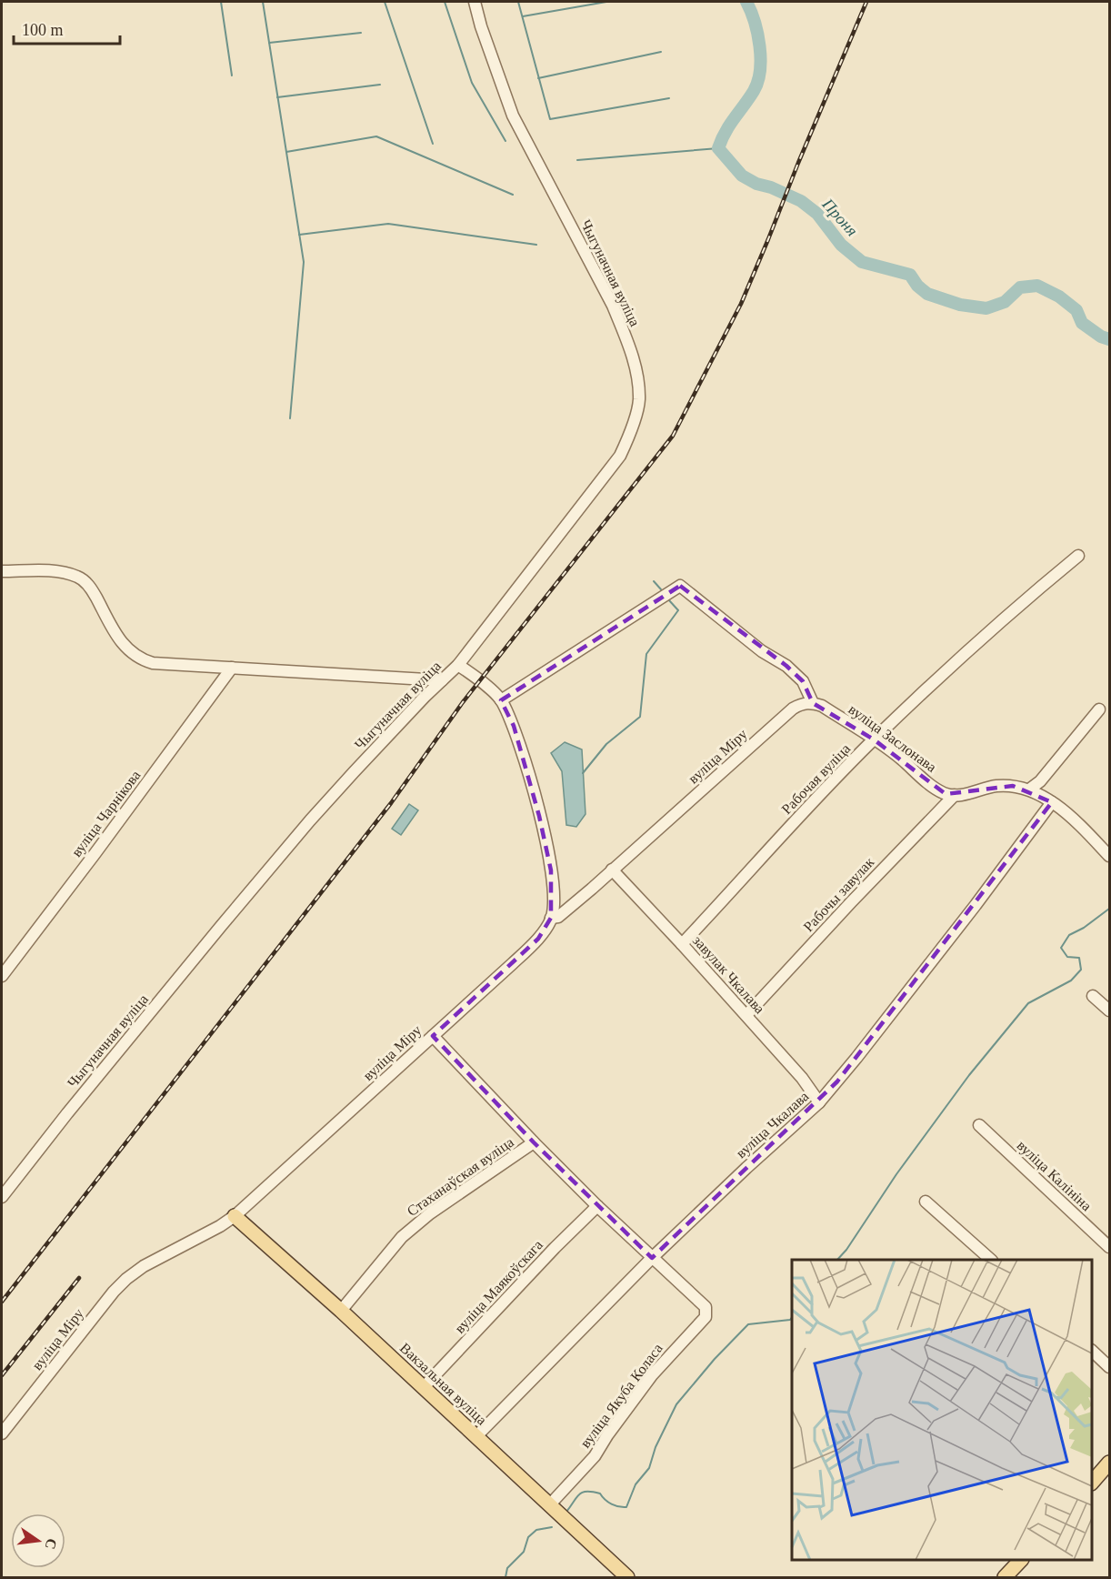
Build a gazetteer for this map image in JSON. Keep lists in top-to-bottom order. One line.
{"streets":{"main road":["Вакзальная вуліца"],"street":["Чыгуначная вуліца","вуліца Заслонава","вуліца Міру","Рабочая вуліца","вуліца Чарнікова","Рабочы завулак","завулак Чкалава","вуліца Чкалава","вуліца Калініна","Стаханаўская вуліца","вуліца Маякоўскага","вуліца Якуба Коласа"]},"crossings":[["вуліца Заслонава","вуліца Міру"],["вуліца Заслонава","Рабочая вуліца"],["вуліца Заслонава","Рабочы завулак"],["вуліца Міру","завулак Чкалава"],["вуліца Міру","Стаханаўская вуліца"],["вуліца Міру","Вакзальная вуліца"],["Рабочая вуліца","завулак Чкалава"],["Рабочы завулак","завулак Чкалава"],["завулак Чкалава","вуліца Чкалава"],["вуліца Чкалава","Стаханаўская вуліца"],["вуліца Чкалава","Вакзальная вуліца"],["вуліца Чкалава","вуліца Якуба Коласа"],["Стаханаўская вуліца","вуліца Маякоўскага"],["Стаханаўская вуліца","Вакзальная вуліца"],["Стаханаўская вуліца","вуліца Якуба Коласа"],["вуліца Маякоўскага","Вакзальная вуліца"],["Вакзальная вуліца","вуліца Якуба Коласа"]],"water":["Проня"],"scale_bar":"100 m","north":"right"}
